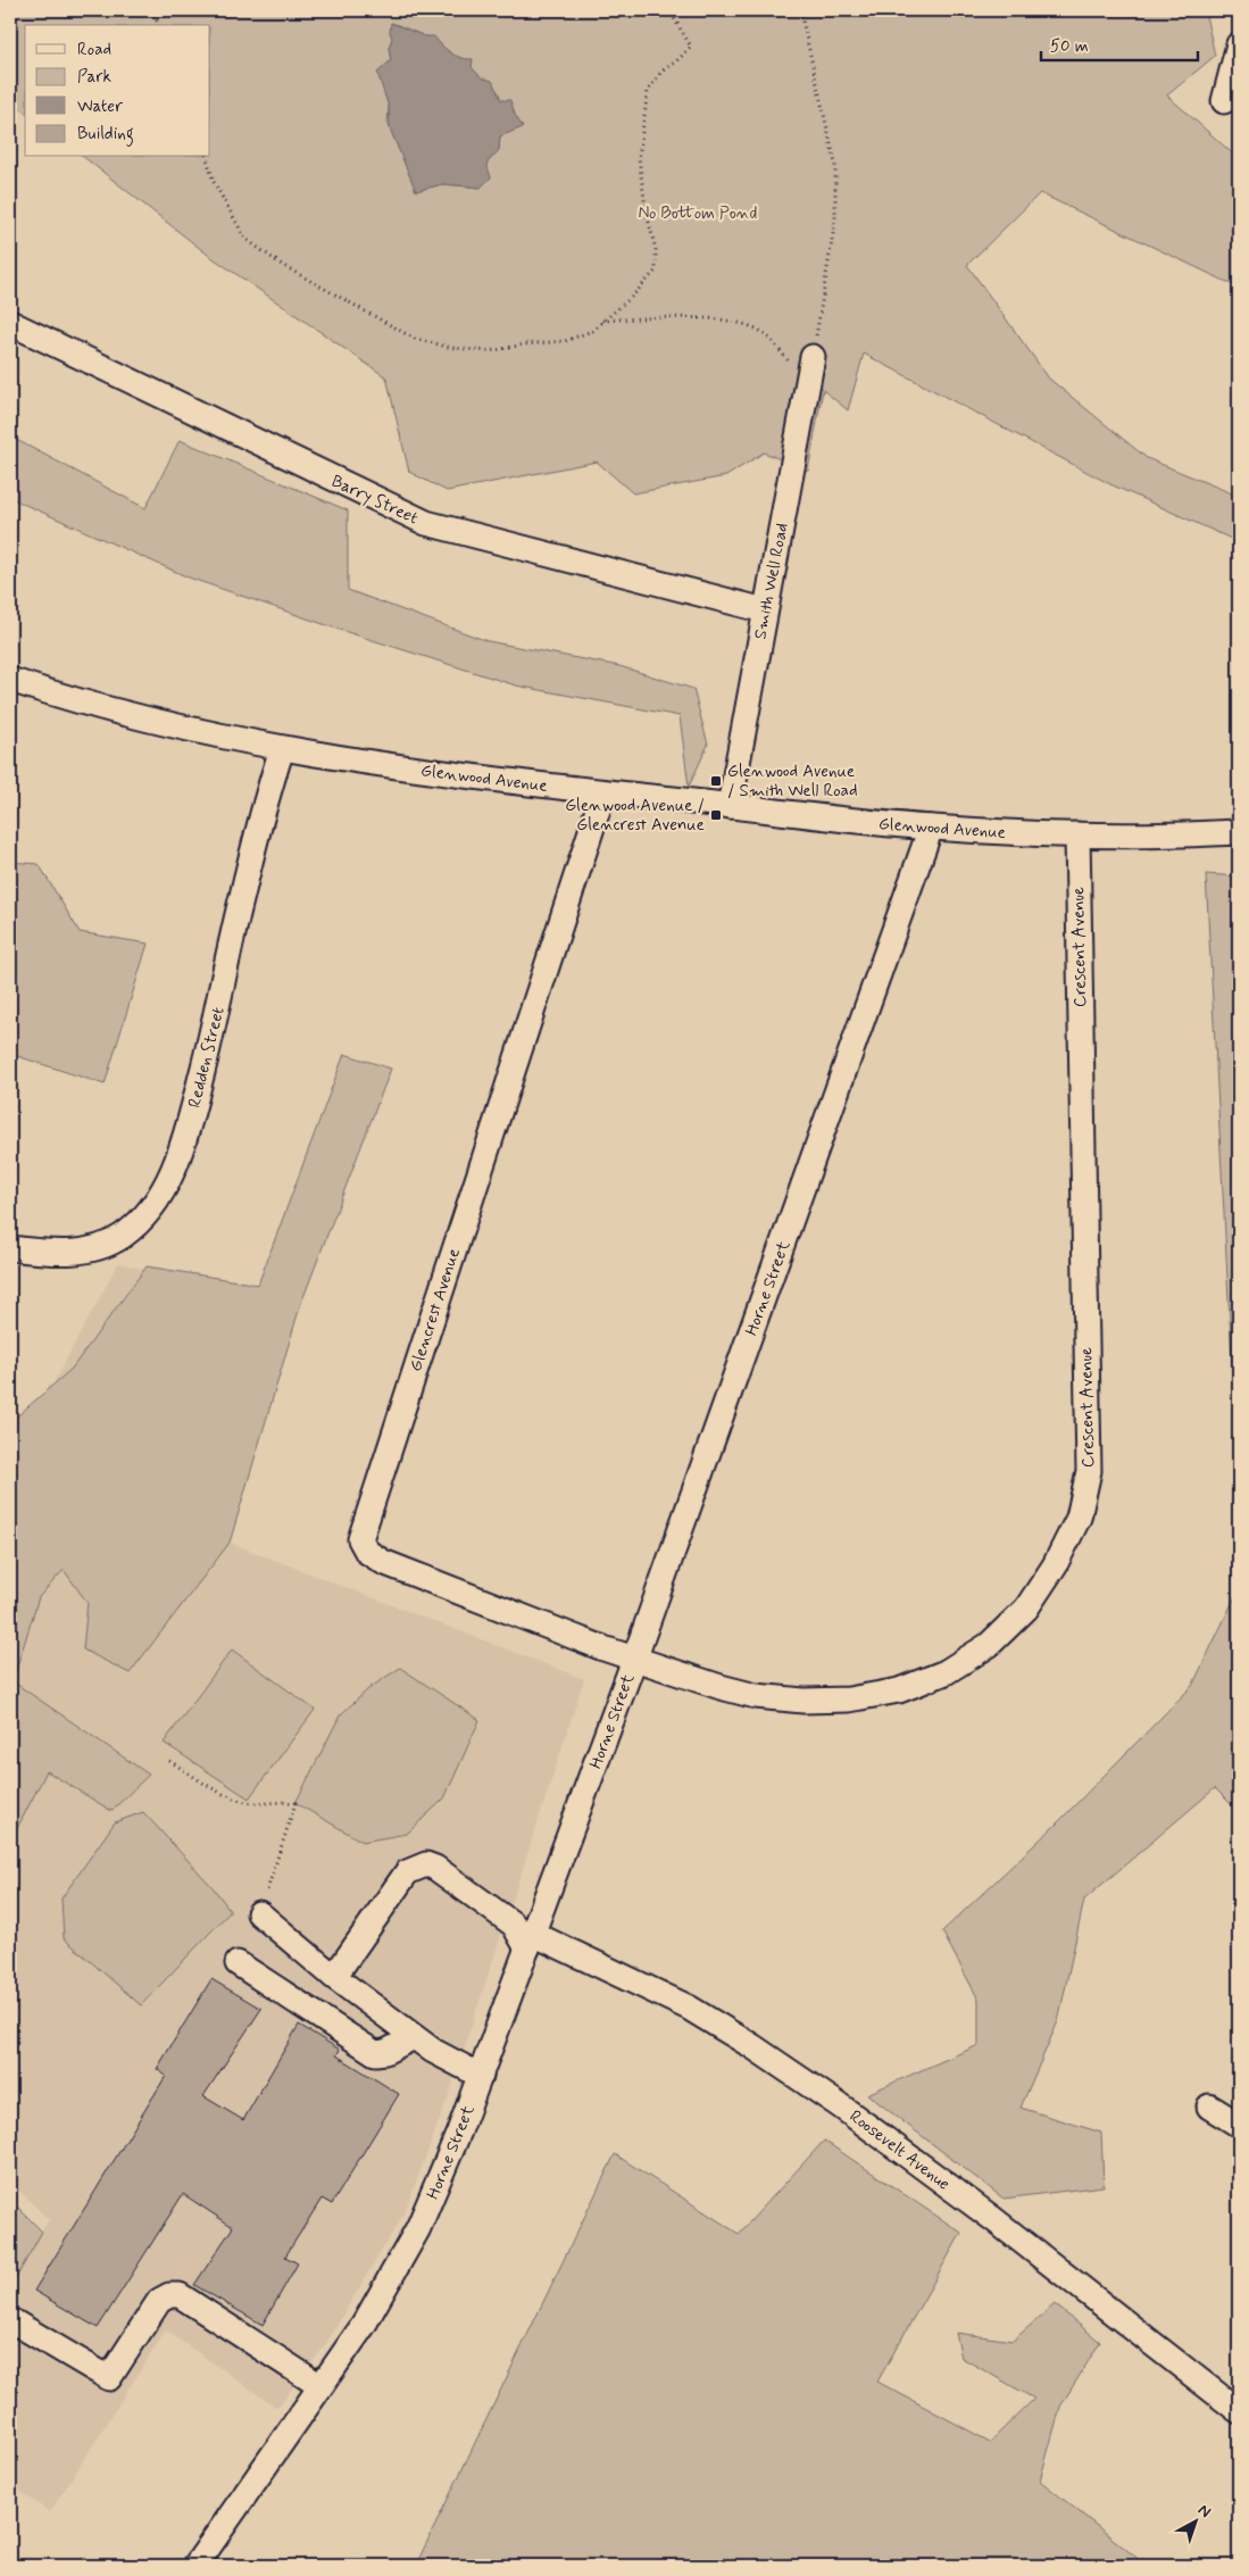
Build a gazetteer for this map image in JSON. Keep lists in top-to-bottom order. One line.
{"streets":{"street":["Barry Street","Smith Well Road","Glenwood Avenue","Crescent Avenue","Redden Street","Horne Street","Glencrest Avenue","Roosevelt Avenue"]},"crossings":[["Barry Street","Smith Well Road"],["Smith Well Road","Glenwood Avenue"],["Glenwood Avenue","Crescent Avenue"],["Glenwood Avenue","Redden Street"],["Glenwood Avenue","Horne Street"],["Glenwood Avenue","Glencrest Avenue"],["Crescent Avenue","Horne Street"],["Crescent Avenue","Glencrest Avenue"],["Horne Street","Glencrest Avenue"],["Horne Street","Roosevelt Avenue"]],"parks":["No Bottom Pond"],"places":{"transit":["Glenwood Avenue / Smith Well Road","Glenwood Avenue / Glencrest Avenue"]},"legend":["Road","Park","Water","Building"],"scale_bar":"50 m","north":"top right"}
